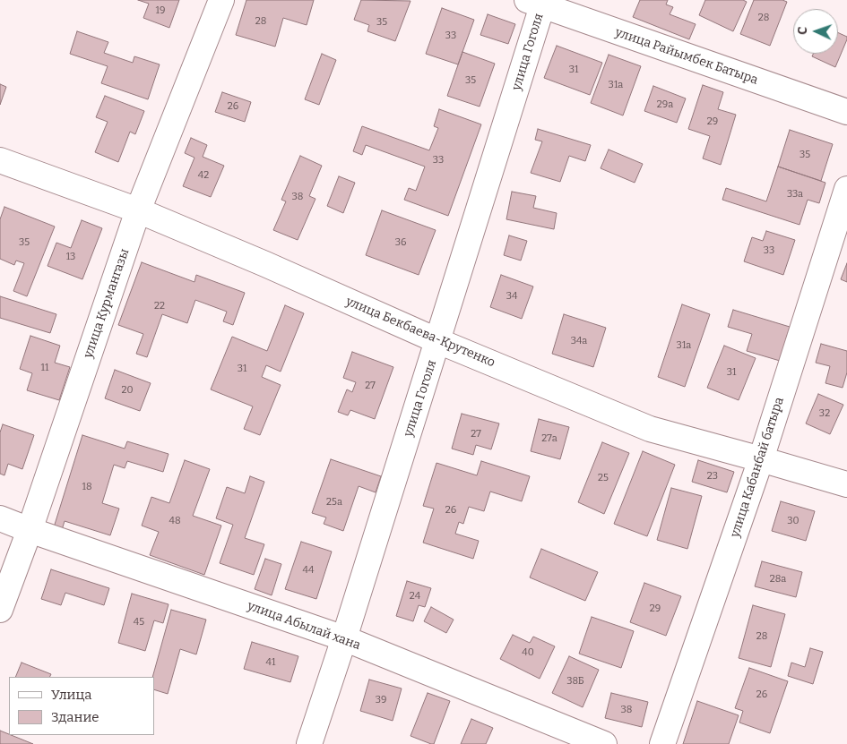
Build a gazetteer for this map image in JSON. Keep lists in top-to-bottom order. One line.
{"streets":{"street":["улица Гоголя","улица Райымбек Батыра","улица Курмангазы","улица Бекбаева-Крутенко","улица Кабанбай батыра","улица Абылай хана"]},"crossings":[["улица Гоголя","улица Райымбек Батыра"],["улица Гоголя","улица Бекбаева-Крутенко"],["улица Гоголя","улица Абылай хана"],["улица Курмангазы","улица Бекбаева-Крутенко"],["улица Курмангазы","улица Абылай хана"],["улица Бекбаева-Крутенко","улица Кабанбай батыра"]],"house_numbers":["19","28","28","35","33","31","35","31а","29а","26","29","35","33","42","33а","38","35","36","33","13","34","22","34а","31а","11","31","31","27","20","32","27","27а","23","25","18","25а","26","48","30","44","28а","24","29","45","28","40","41","38Б","26","39","38"],"legend":["Улица","Здание"],"north":"left"}
